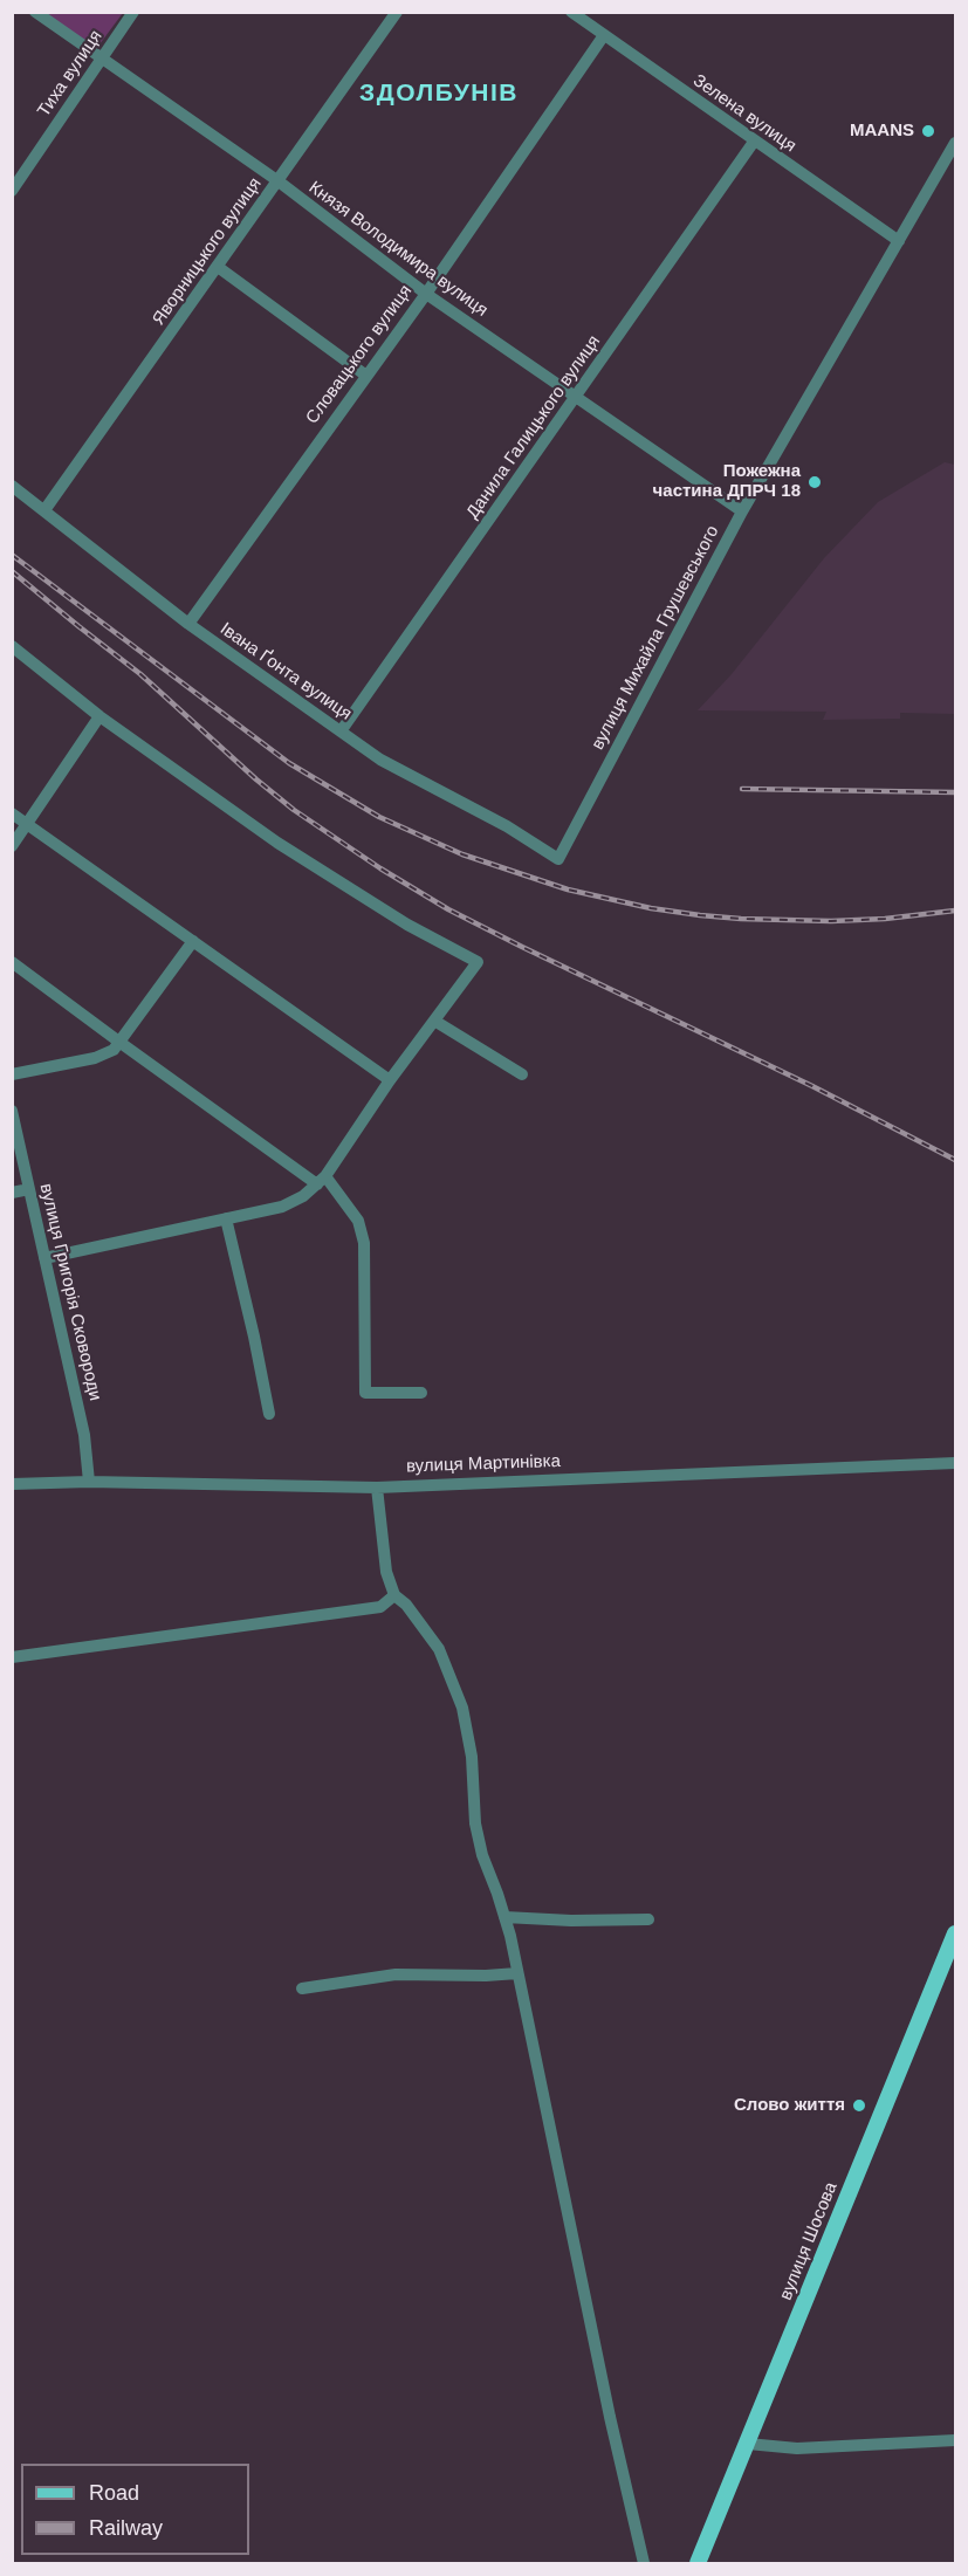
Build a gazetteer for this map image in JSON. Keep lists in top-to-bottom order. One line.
{"streets":{"main road":["вулиця Шосова"],"street":["Тиха вулиця","Зелена вулиця","Князя Володимира вулиця","Яворницького вулиця","Словацького вулиця","Данила Галицького вулиця","вулиця Михайла Грушевського","Івана Ґонта вулиця","вулиця Григорія Сковороди","вулиця Мартинівка"]},"crossings":[["Тиха вулиця","Князя Володимира вулиця"],["Зелена вулиця","Словацького вулиця"],["Зелена вулиця","Данила Галицького вулиця"],["Зелена вулиця","вулиця Михайла Грушевського"],["Князя Володимира вулиця","Яворницького вулиця"],["Князя Володимира вулиця","Словацького вулиця"],["Князя Володимира вулиця","Данила Галицького вулиця"],["Князя Володимира вулиця","вулиця Михайла Грушевського"],["Яворницького вулиця","Івана Ґонта вулиця"],["Словацького вулиця","Івана Ґонта вулиця"],["Данила Галицького вулиця","Івана Ґонта вулиця"],["вулиця Михайла Грушевського","Івана Ґонта вулиця"],["вулиця Григорія Сковороди","вулиця Мартинівка"]],"districts":["ЗДОЛБУНІВ"],"places":["MAANS","Пожежна частина ДПРЧ 18","Слово життя"],"legend":["Road","Railway"]}
